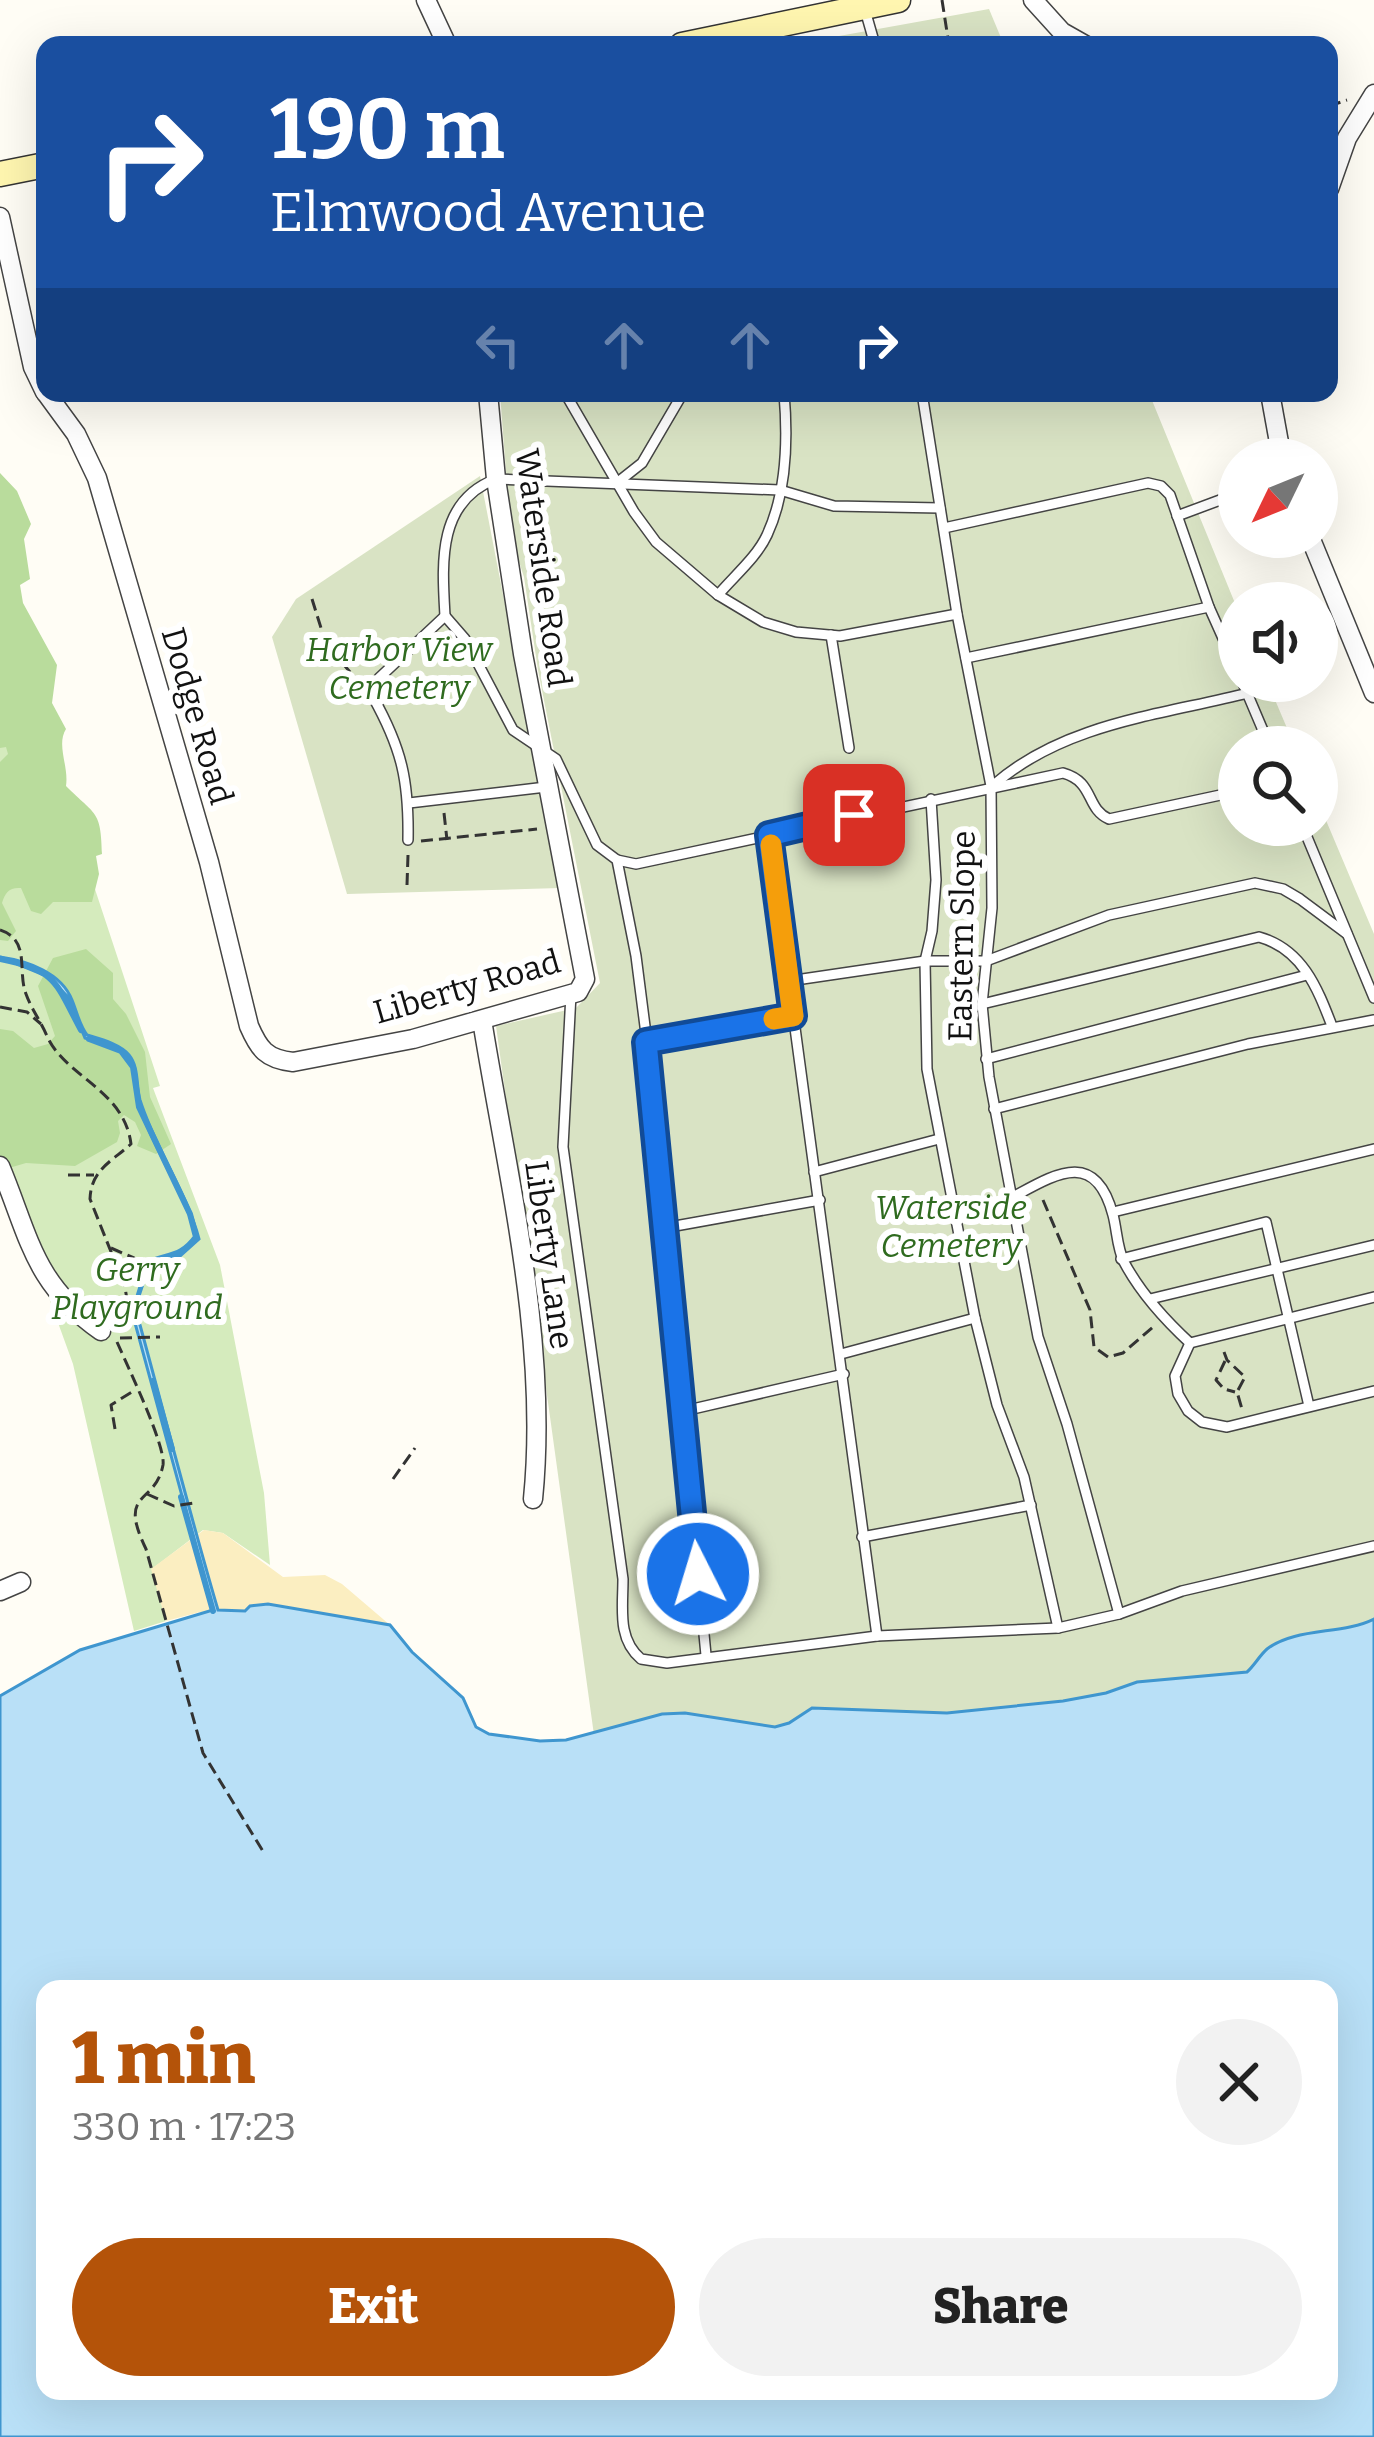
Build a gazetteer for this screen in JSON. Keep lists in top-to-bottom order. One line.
{"streets":{"street":["Waterside Road","Dodge Road","Liberty Road","Liberty Lane"],"lane":["Eastern Slope"]},"crossings":[["Waterside Road","Liberty Road"],["Dodge Road","Liberty Road"],["Liberty Road","Liberty Lane"]],"parks":["Harbor View Cemetery","Waterside Cemetery","Gerry Playground"],"north":"bottom left","page":{"turn":["190 m","Elmwood Avenue"],"heading":["1 min","330 m · 17:23"],"buttons":["Exit","Share"]}}
